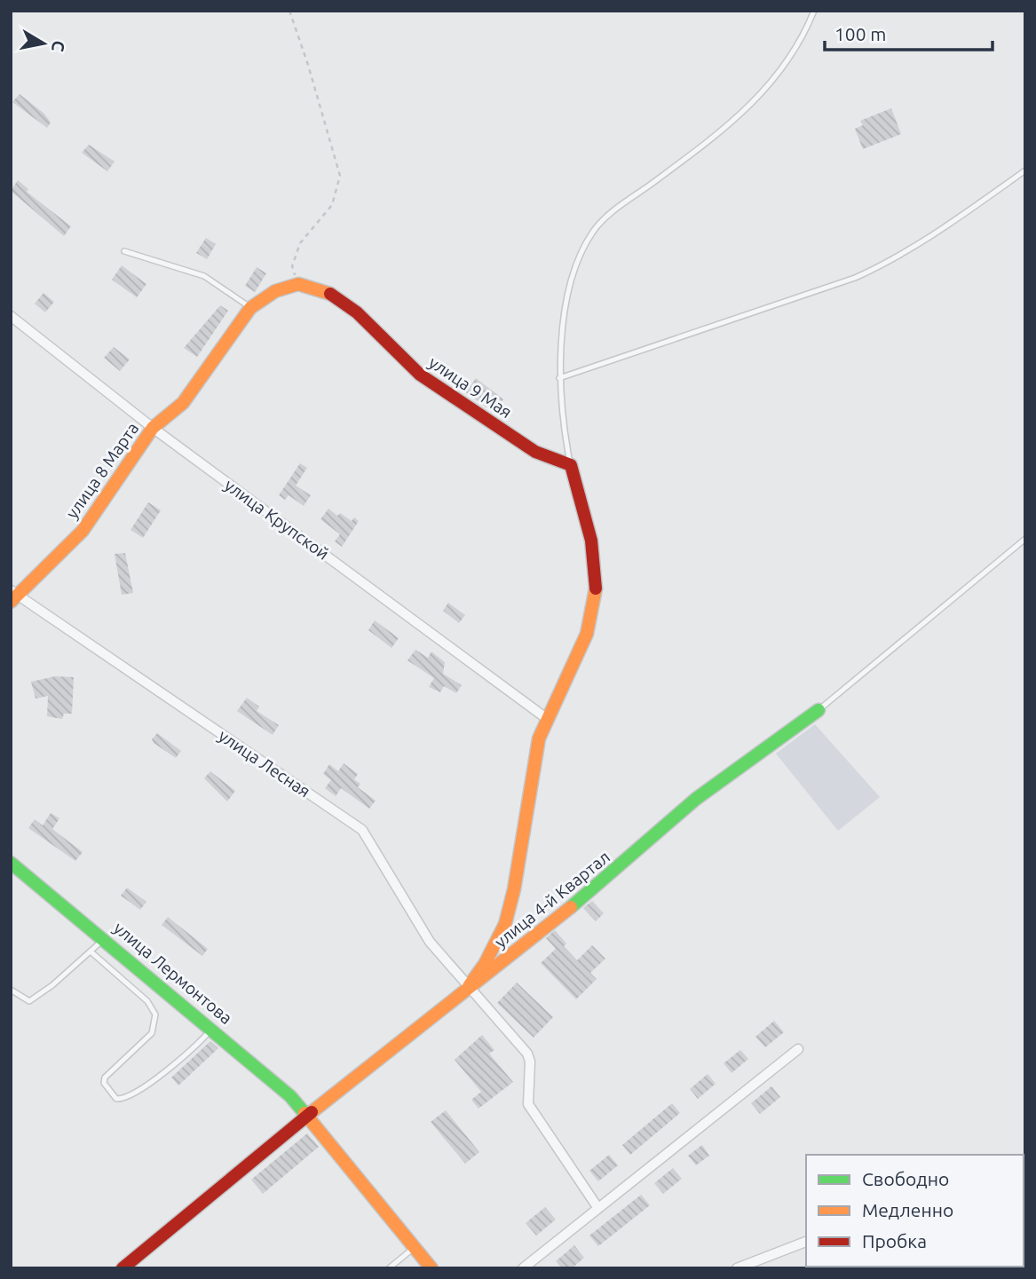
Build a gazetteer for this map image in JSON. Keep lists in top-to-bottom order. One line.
{"streets":{"street":["улица 9 Мая","улица 8 Марта","улица Крупской","улица Лесная","улица 4-й Квартал","улица Лермонтова"]},"crossings":[["улица 9 Мая","улица 8 Марта"],["улица 8 Марта","улица Крупской"],["улица 8 Марта","улица Лесная"],["улица Лесная","улица 4-й Квартал"],["улица 4-й Квартал","улица Лермонтова"]],"legend":["Свободно","Медленно","Пробка"],"scale_bar":"100 m","north":"right"}
